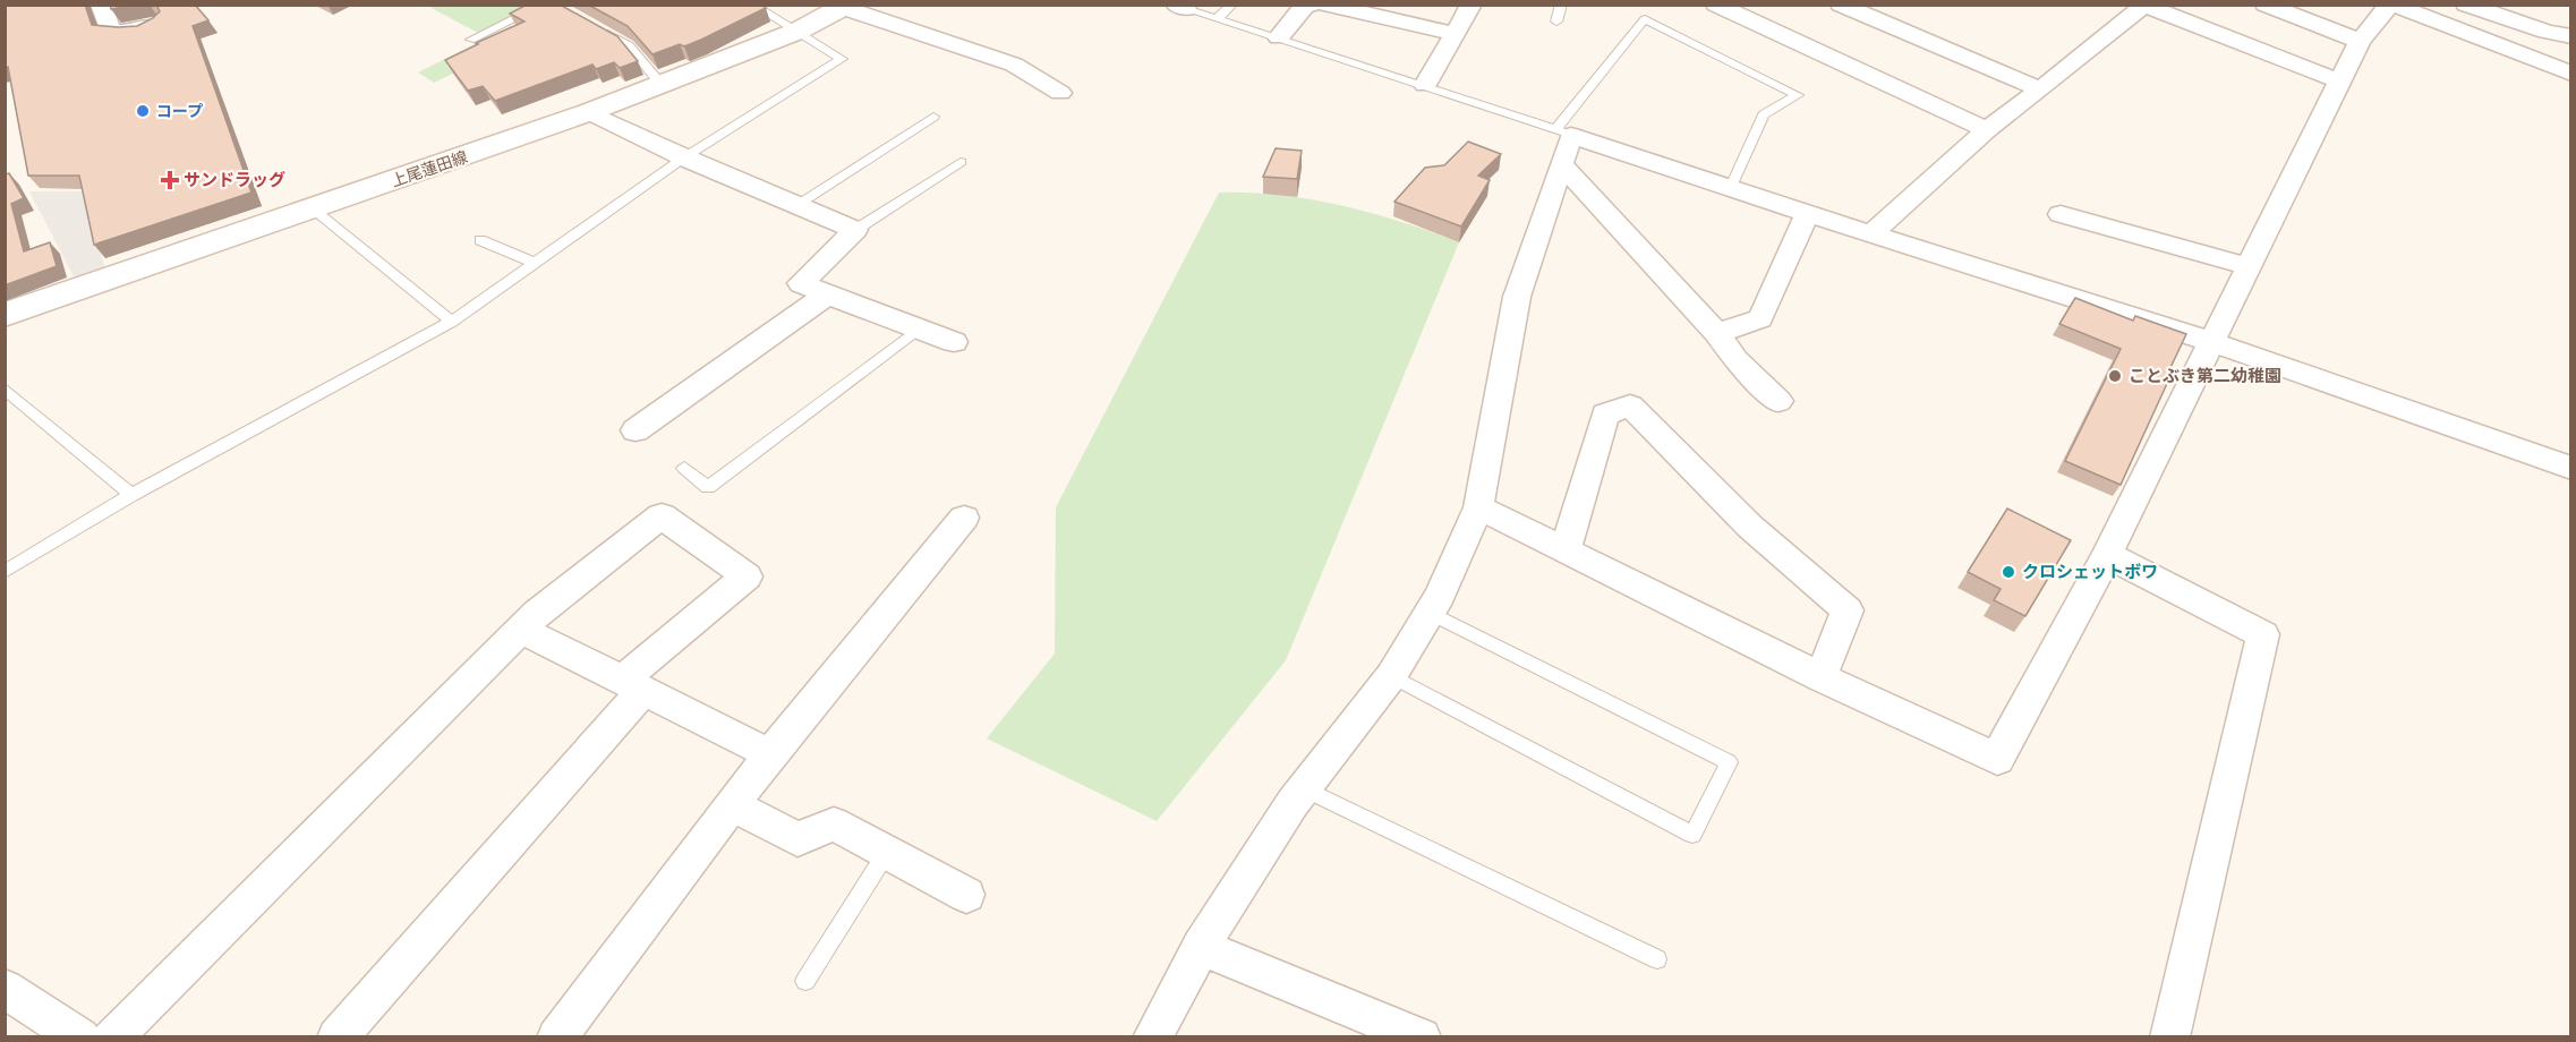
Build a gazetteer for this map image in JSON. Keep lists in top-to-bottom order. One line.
{"streets":{"main road":["上尾蓮田線"]},"places":{"other":["コープ","ことぶき第二幼稚園","クロシェットボワ"],"health":["サンドラッグ"]}}
